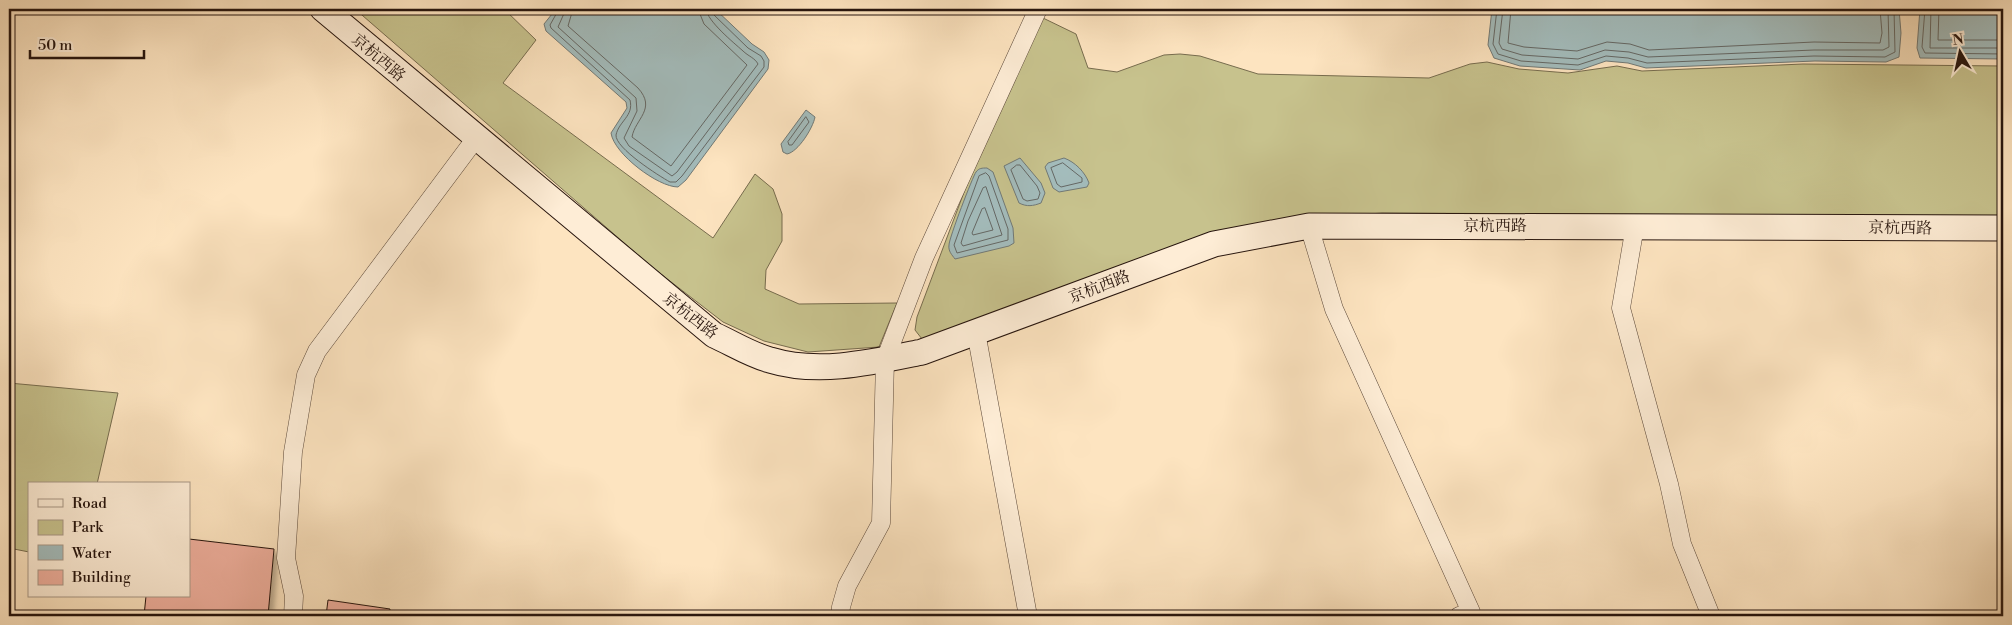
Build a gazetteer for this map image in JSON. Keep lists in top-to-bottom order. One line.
{"streets":{"main road":["京杭西路"]},"legend":["Road","Park","Water","Building"],"scale_bar":"50 m","north":"top"}
